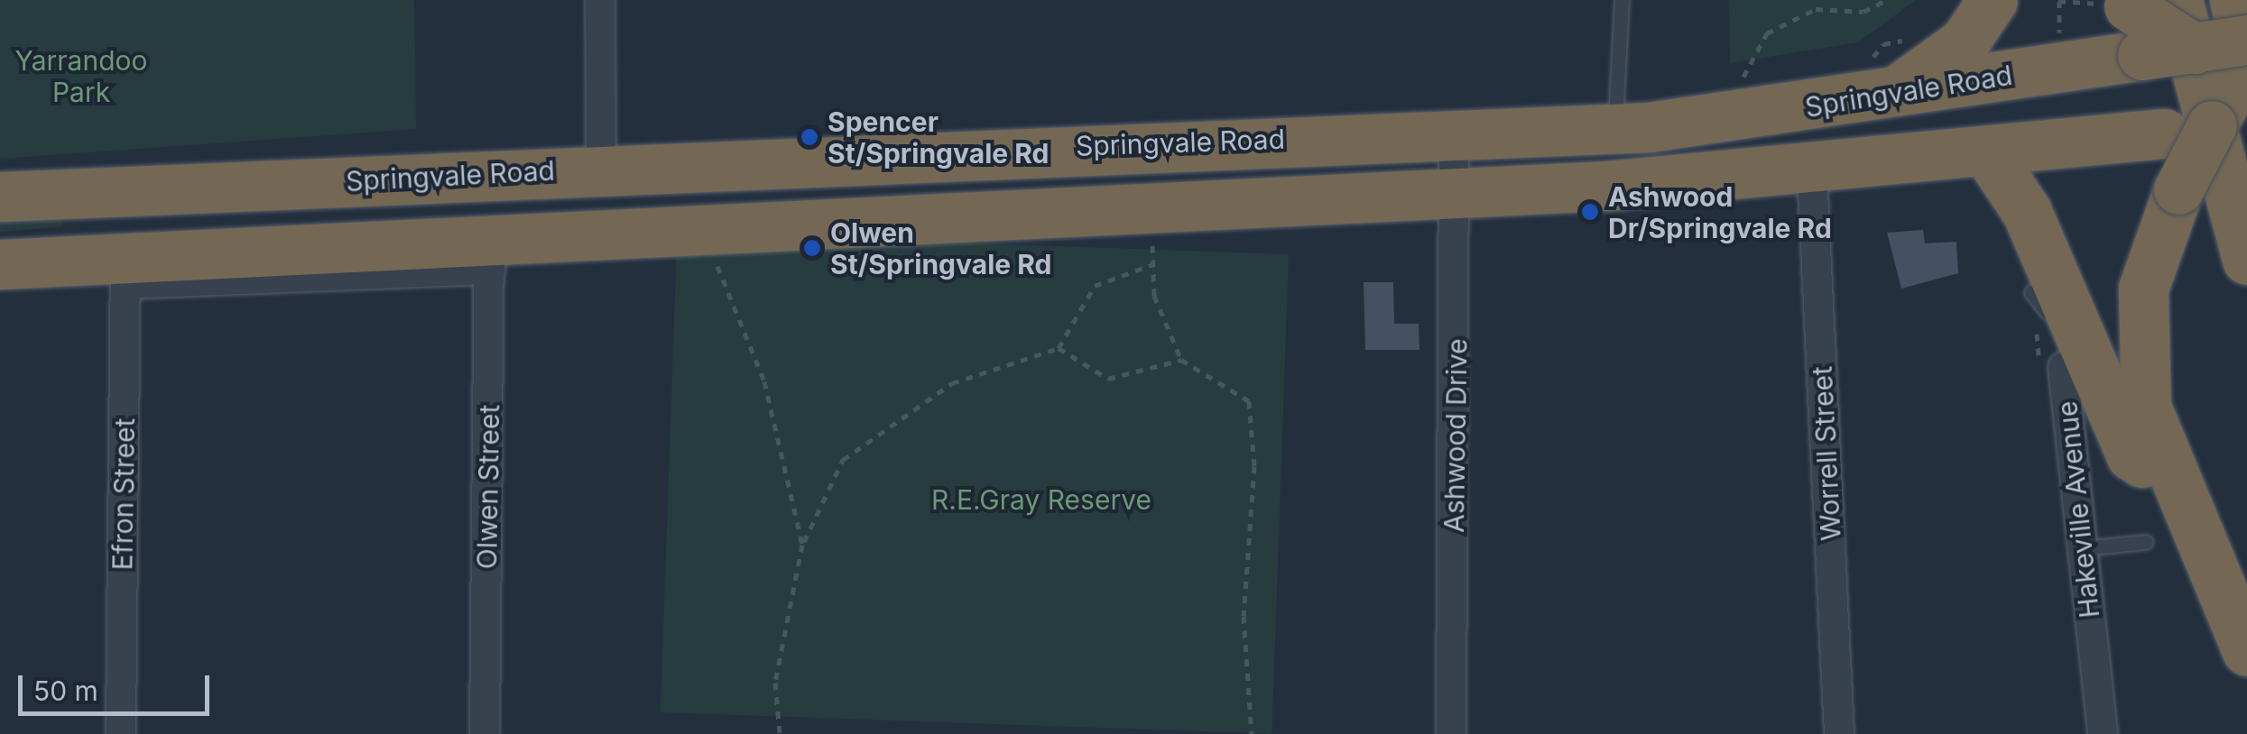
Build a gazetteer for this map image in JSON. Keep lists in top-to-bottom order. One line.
{"streets":{"highway":["Springvale Road"],"street":["Ashwood Drive","Worrell Street","Olwen Street","Efron Street","Hakeville Avenue"]},"crossings":[["Springvale Road","Ashwood Drive"]],"parks":["Yarrandoo Park","R.E.Gray Reserve"],"places":["Spencer St/Springvale Rd","Ashwood Dr/Springvale Rd","Olwen St/Springvale Rd"],"scale_bar":"50 m"}
